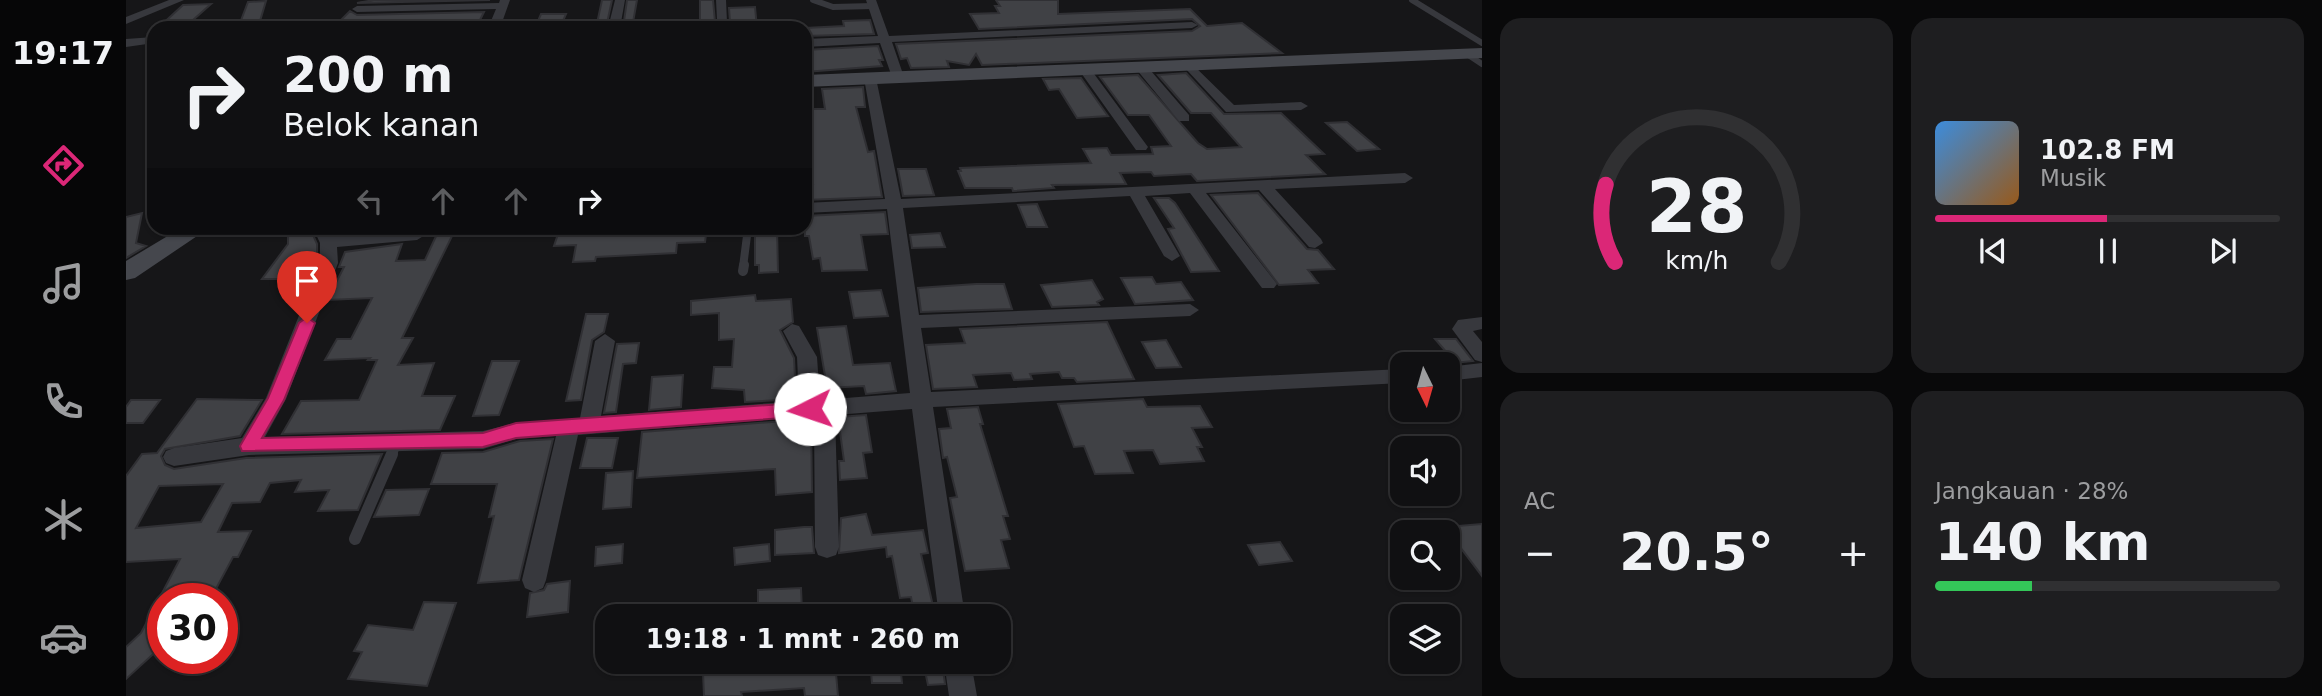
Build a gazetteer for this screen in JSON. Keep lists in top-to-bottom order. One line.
{"north":"bottom","page":{"tabs":"19:17","turn":["200 m","Belok kanan"],"song":["102.8 FM","Musik"],"tile":["AC",["Jangkauan · 28%","140 km"]],"heat":["−","20.5°","+"],"limit":"30","trip":"19:18 · 1 mnt · 260 m","gauge":["28","km/h"]}}
